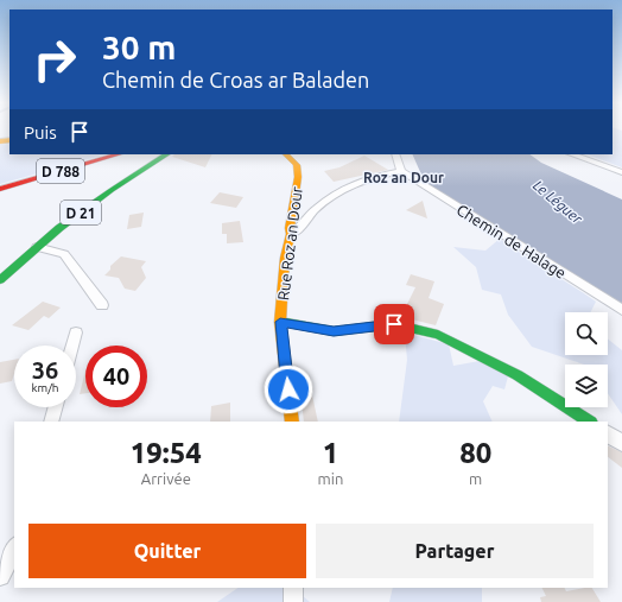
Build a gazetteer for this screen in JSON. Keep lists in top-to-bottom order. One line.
{"streets":{"street":["D 788","D 21","Chemin de Halage","Rue Roz an Dour"]},"districts":["Roz an Dour"],"water":["Le Léguer"],"page":{"turn":["30 m","Chemin de Croas ar Baladen"],"then":"Puis","speed":"36 km/h","limit":"40","eta":["19:54","Arrivée","1","min","80","m"],"buttons":["Quitter","Partager"]}}
